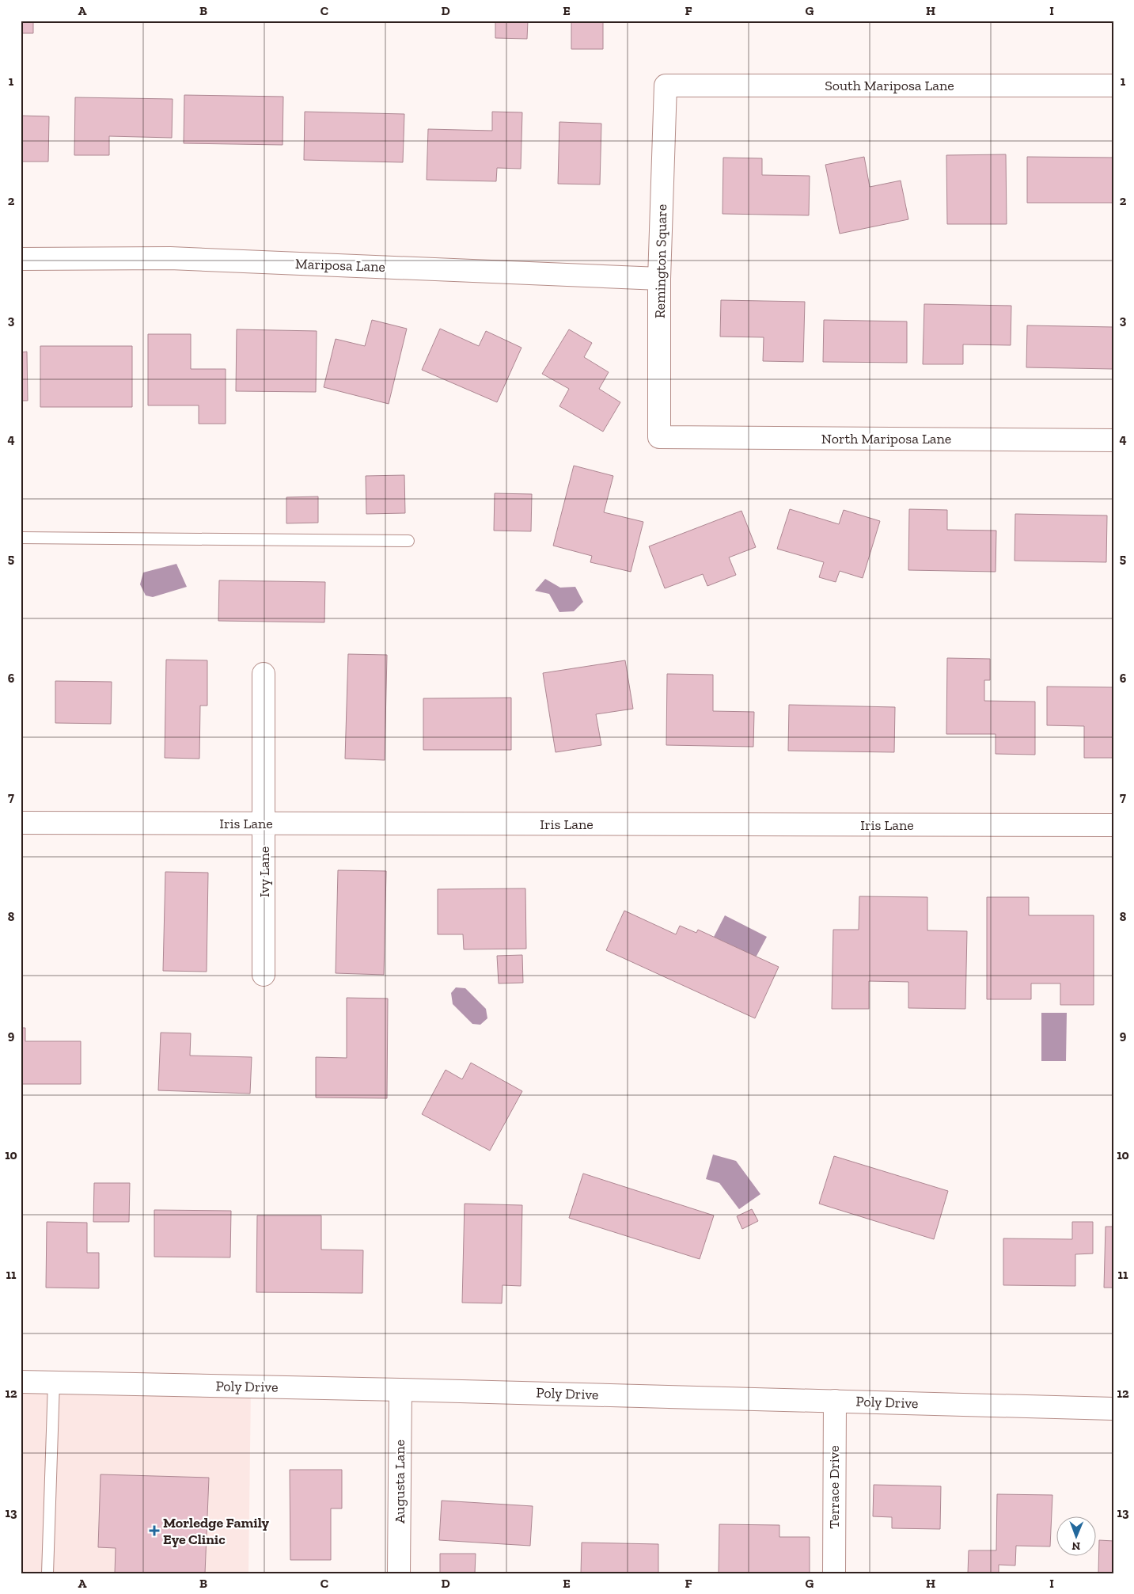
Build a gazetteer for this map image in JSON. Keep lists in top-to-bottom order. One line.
{"streets":{"street":["South Mariposa Lane","Remington Square","Mariposa Lane","North Mariposa Lane","Iris Lane","Ivy Lane","Poly Drive","Augusta Lane","Terrace Drive"]},"crossings":[["South Mariposa Lane","Remington Square"],["Remington Square","Mariposa Lane"],["Remington Square","North Mariposa Lane"],["Iris Lane","Ivy Lane"],["Poly Drive","Augusta Lane"],["Poly Drive","Terrace Drive"]],"places":{"health":["Morledge Family Eye Clinic"]},"north":"bottom","grid":{"columns":["A","B","C","D","E","F","G","H","I"],"rows":["1","2","3","4","5","6","7","8","9","10","11","12","13"]}}
